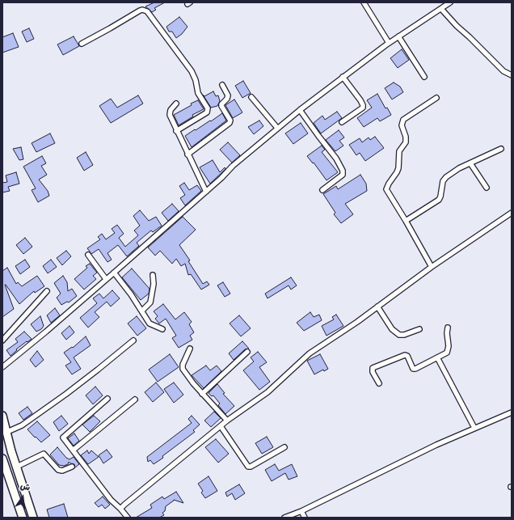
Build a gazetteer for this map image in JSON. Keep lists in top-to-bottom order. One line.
{"north":"top"}
